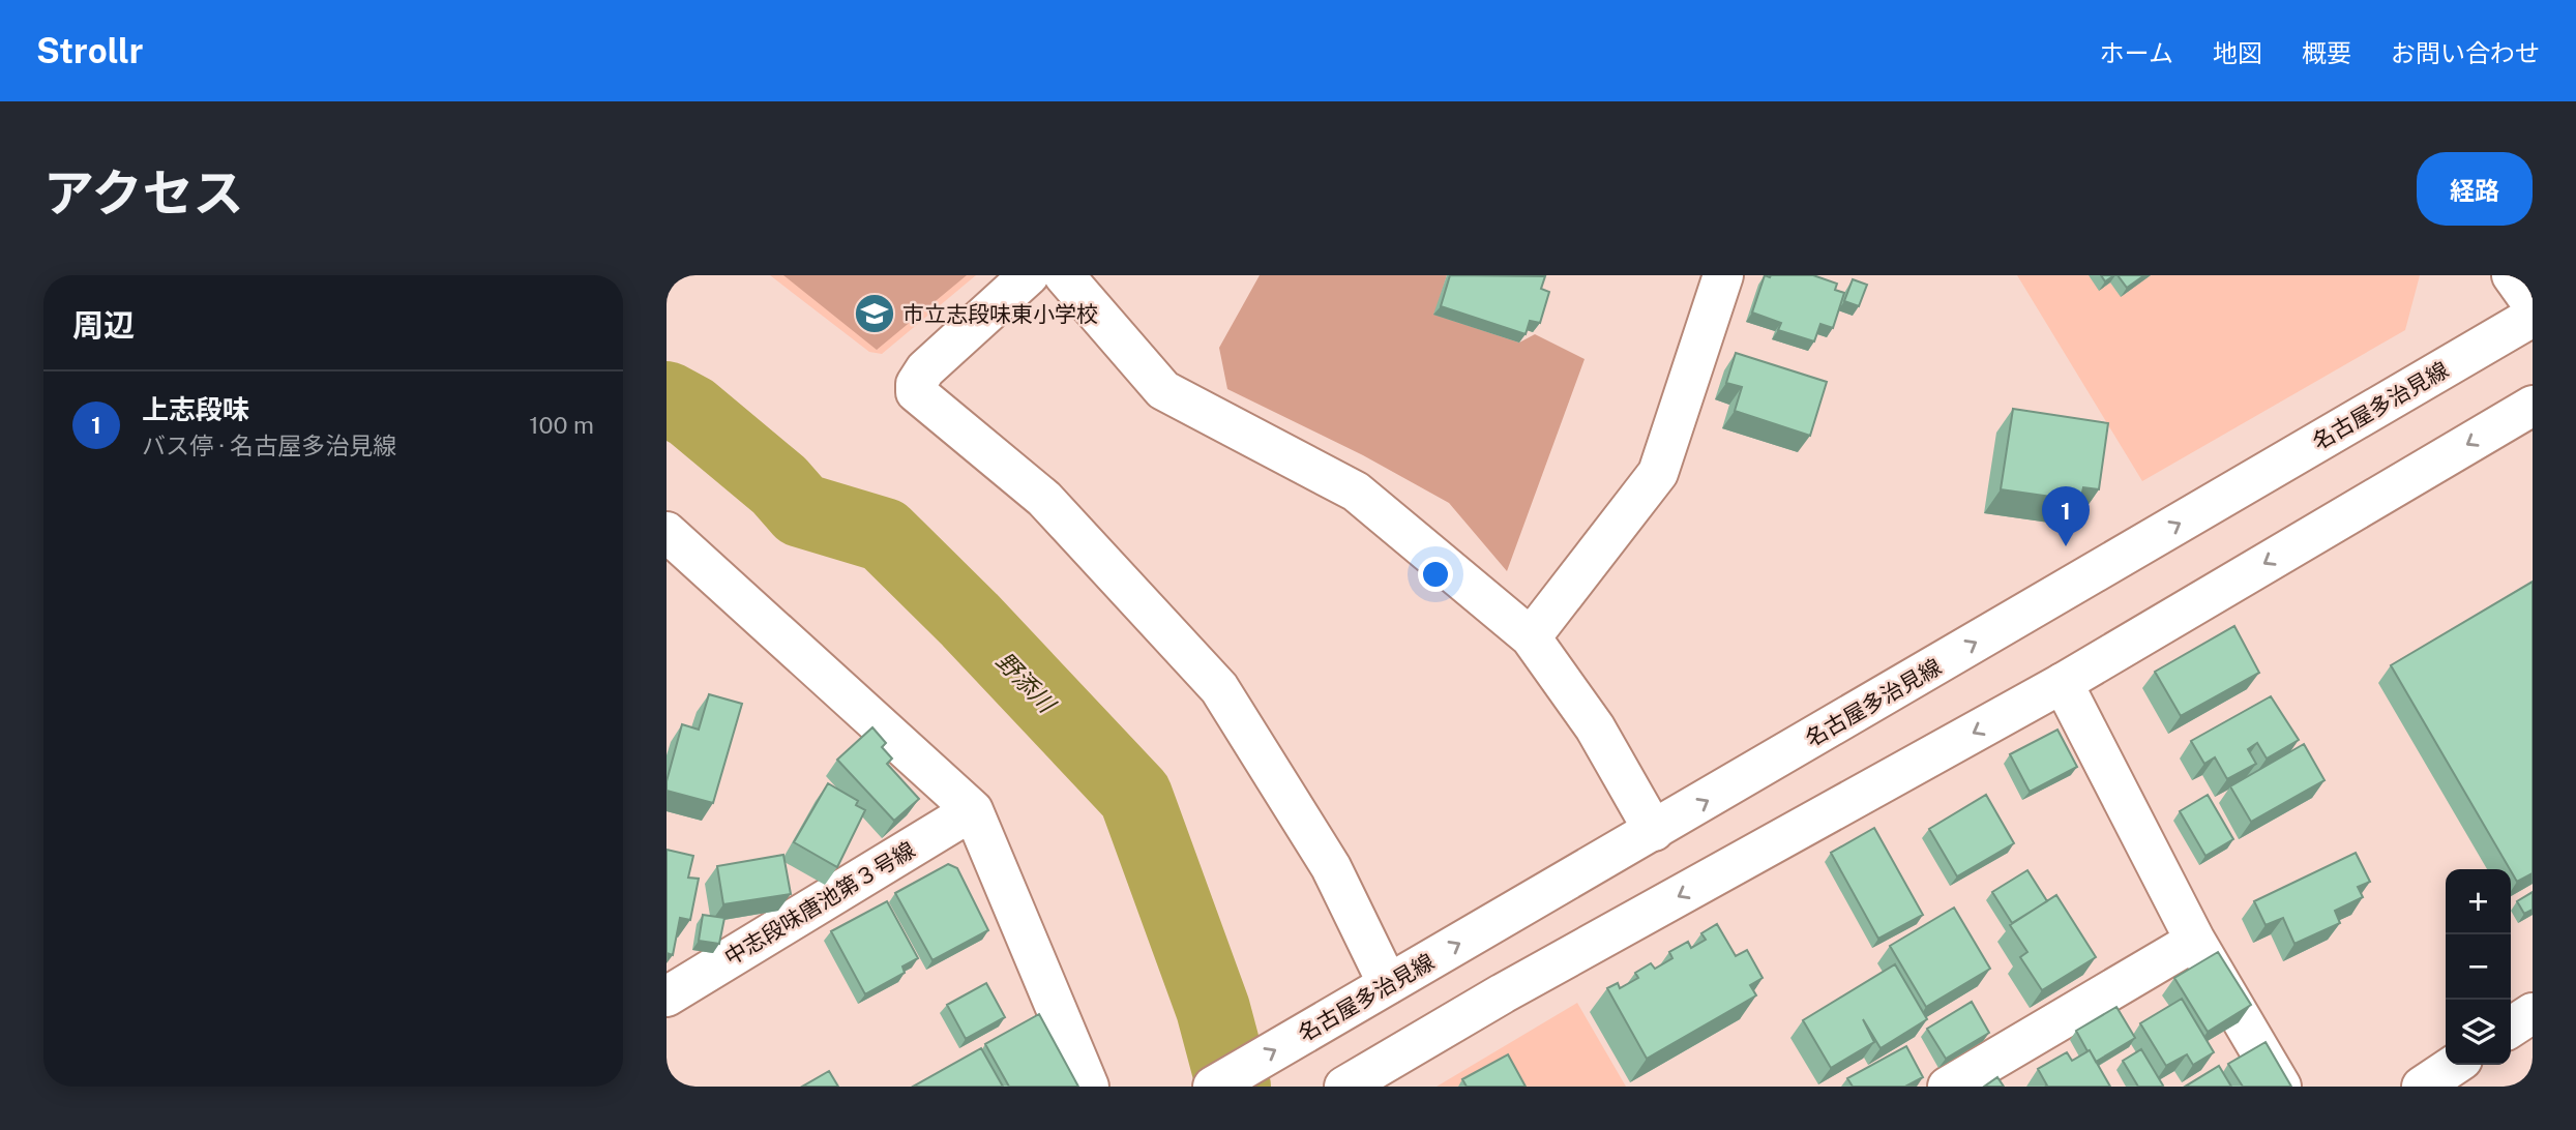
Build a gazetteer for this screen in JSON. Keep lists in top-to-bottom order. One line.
{"streets":{"street":["名古屋多治見線","中志段味唐池第３号線"]},"water":["野添川"],"places":{"school or university":["市立志段味東小学校"]},"page":{"header":"Strollr","nav":["ホーム","地図","概要","お問い合わせ"],"title":"アクセス","buttons":"経路","heading":"周辺","list":[{"mark":"1","name":"上志段味","note":"バス停 · 名古屋多治見線","value":"100 m"}],"pins":"1","map_buttons":["+","−"]}}
